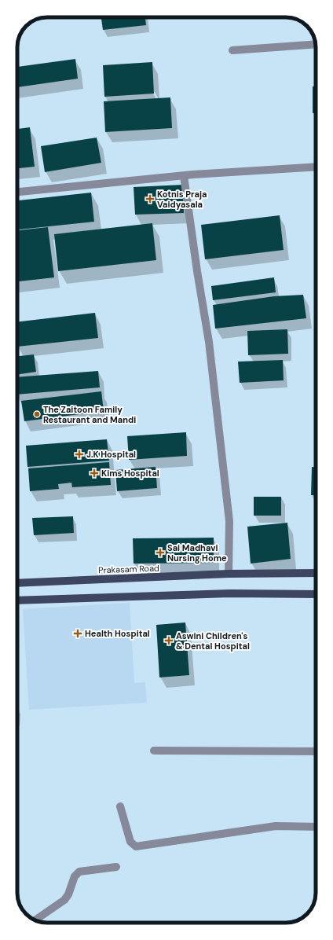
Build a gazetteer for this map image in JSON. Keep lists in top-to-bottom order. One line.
{"streets":{"main road":["Prakasam Road"]},"places":{"health":["Kotnis Praja Vaidyasala","J.K Hospital","Kims Hospital","Sai Madhavi Nursing Home","Health Hospital","Aswini Children's & Dental Hospital"],"other":["The Zaitoon Family Restaurant and Mandi"]}}
